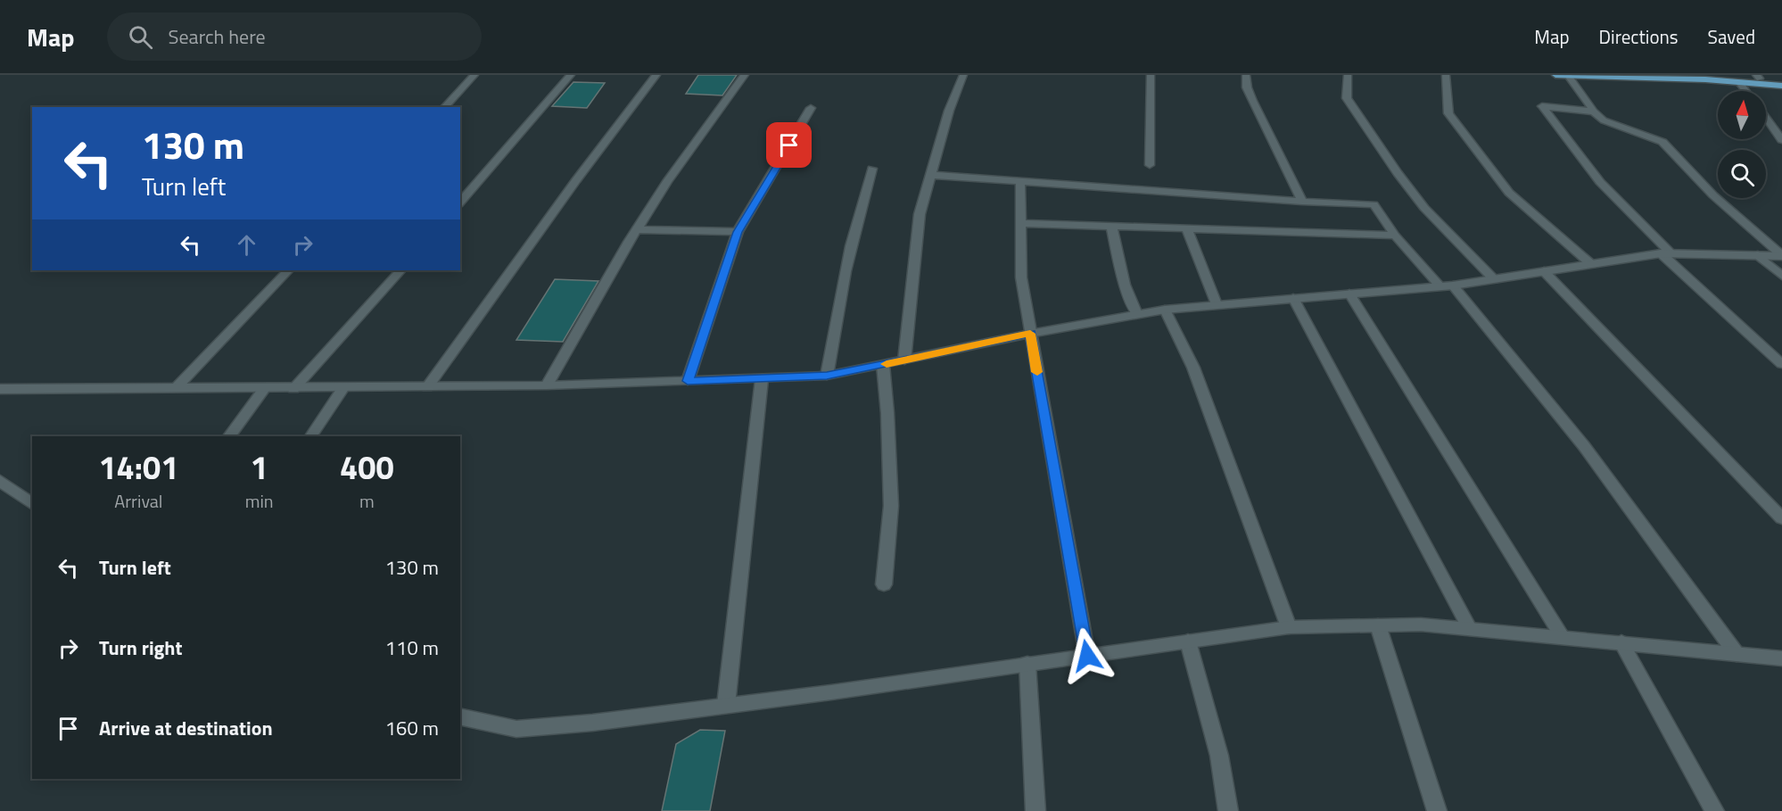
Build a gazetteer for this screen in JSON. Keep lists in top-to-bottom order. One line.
{"north":"top","page":{"header":"Map","search":"Search here","nav":["Map","Directions","Saved"],"turn":["130 m","Turn left"],"eta":["14:01","Arrival","1","min","400","m"],"list":[{"name":"Turn left","value":"130 m"},{"name":"Turn right","value":"110 m"},{"name":"Arrive at destination","value":"160 m"}]}}
